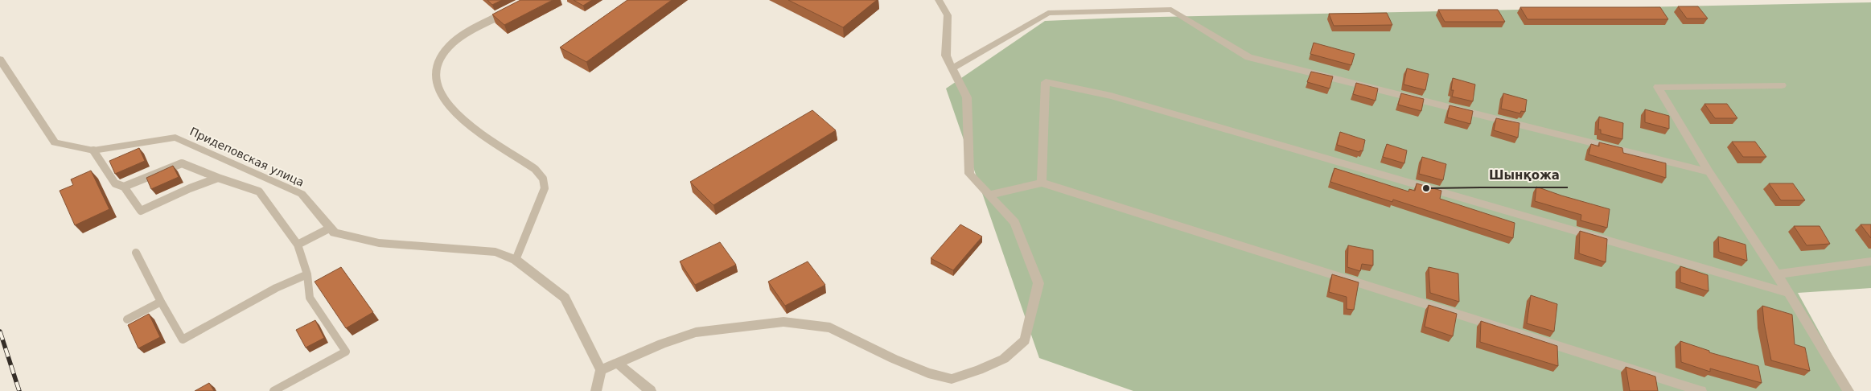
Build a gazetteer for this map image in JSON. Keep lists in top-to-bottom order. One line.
{"streets":{"street":["Придеповская улица"]},"places":["Шынқожа"]}
